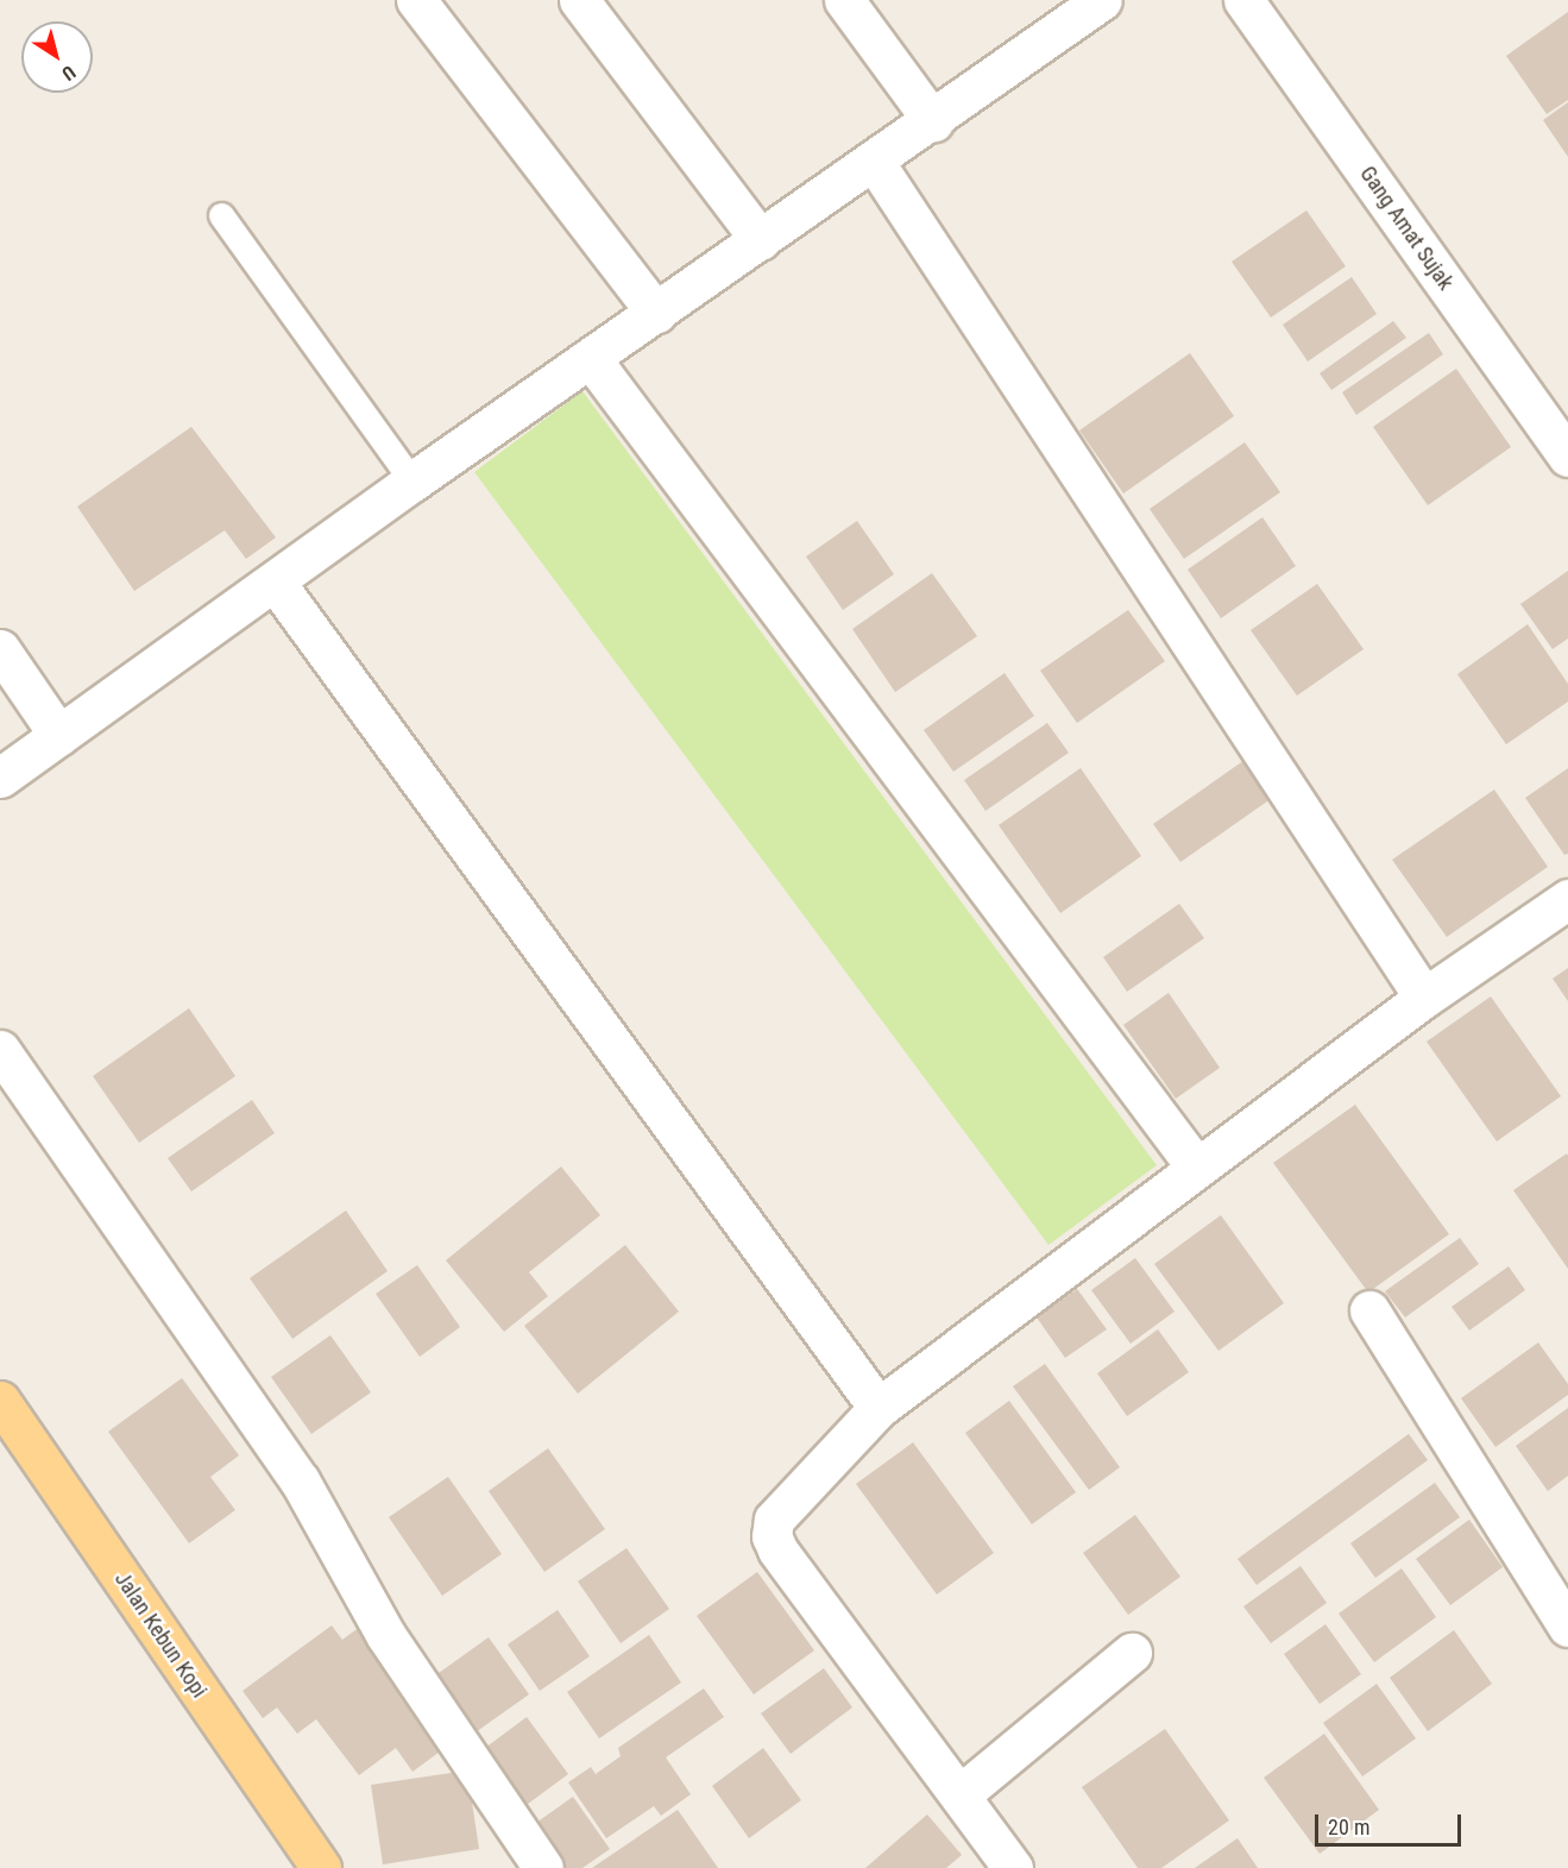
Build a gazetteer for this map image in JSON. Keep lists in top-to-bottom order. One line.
{"streets":{"main road":["Jalan Kebun Kopi"],"street":["Gang Amat Sujak"]},"scale_bar":"20 m","north":"bottom right"}
